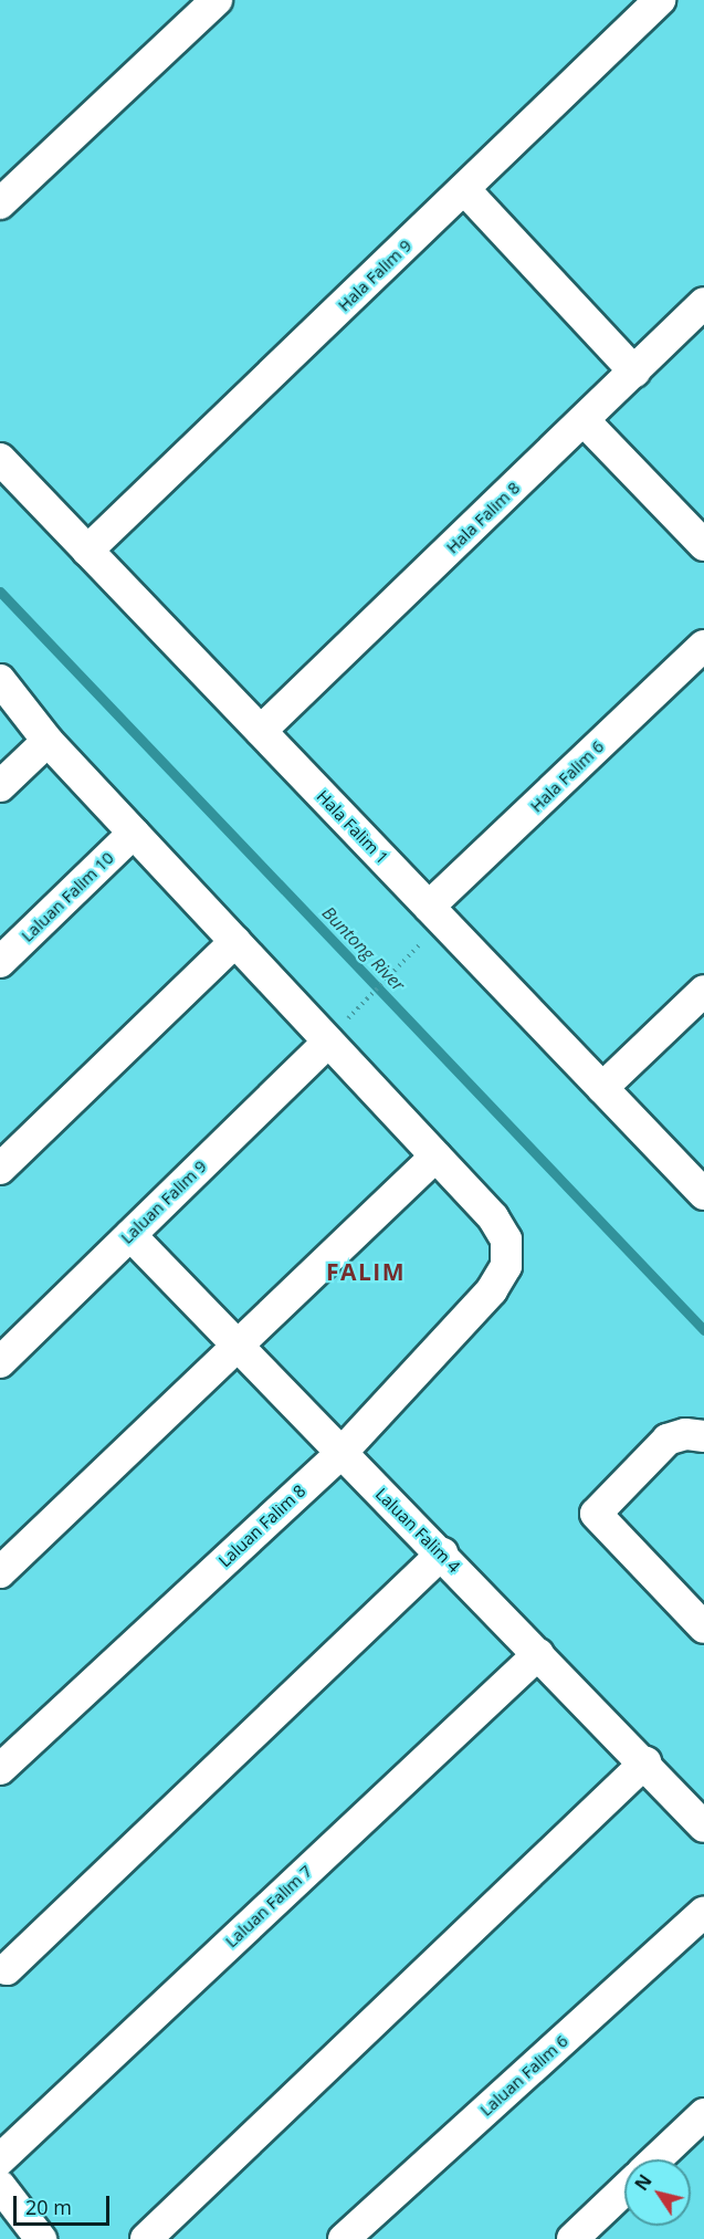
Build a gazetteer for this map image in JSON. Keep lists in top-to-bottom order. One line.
{"streets":{"street":["Hala Falim 9","Hala Falim 8","Hala Falim 6","Hala Falim 1","Laluan Falim 10","Laluan Falim 9","Laluan Falim 8","Laluan Falim 4","Laluan Falim 7","Laluan Falim 6"]},"crossings":[["Hala Falim 9","Hala Falim 1"],["Hala Falim 8","Hala Falim 1"],["Hala Falim 6","Hala Falim 1"],["Laluan Falim 9","Laluan Falim 4"],["Laluan Falim 8","Laluan Falim 4"],["Laluan Falim 4","Laluan Falim 7"]],"districts":["FALIM"],"water":["Buntong River"],"scale_bar":"20 m","north":"top left"}
